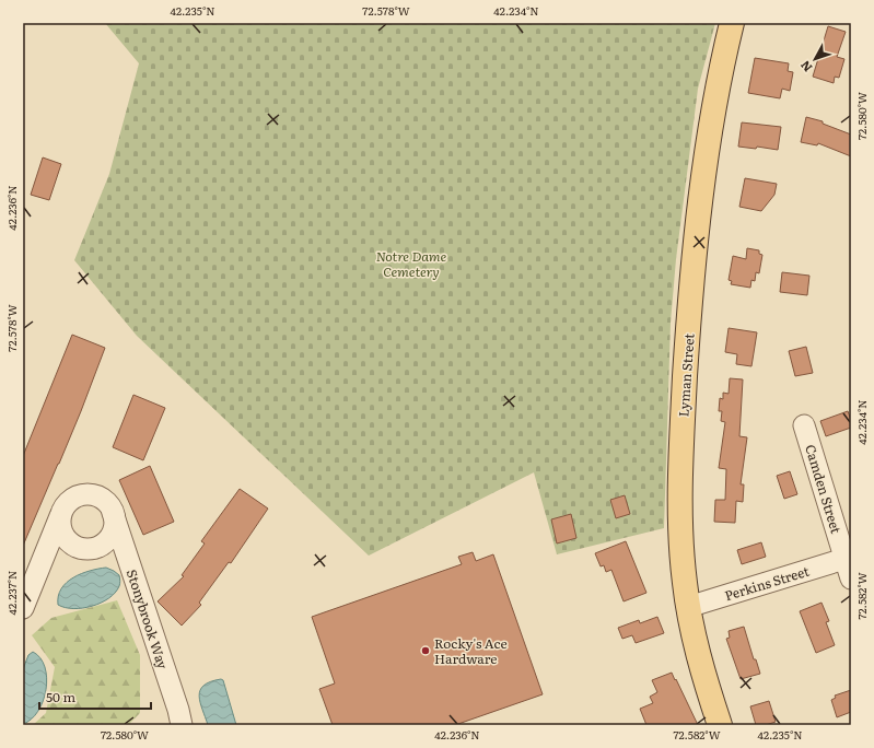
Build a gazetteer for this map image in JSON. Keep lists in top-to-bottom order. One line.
{"streets":{"main road":["Lyman Street"],"street":["Camden Street","Perkins Street","Stonybrook Way"]},"crossings":[["Lyman Street","Perkins Street"],["Camden Street","Perkins Street"]],"parks":["Notre Dame Cemetery"],"places":["Rocky's Ace Hardware"],"scale_bar":"50 m","north":"bottom left","coordinates":["42.235°N","72.578°W","42.234°N","72.580°W","42.236°N","42.237°N","72.582°W"]}
